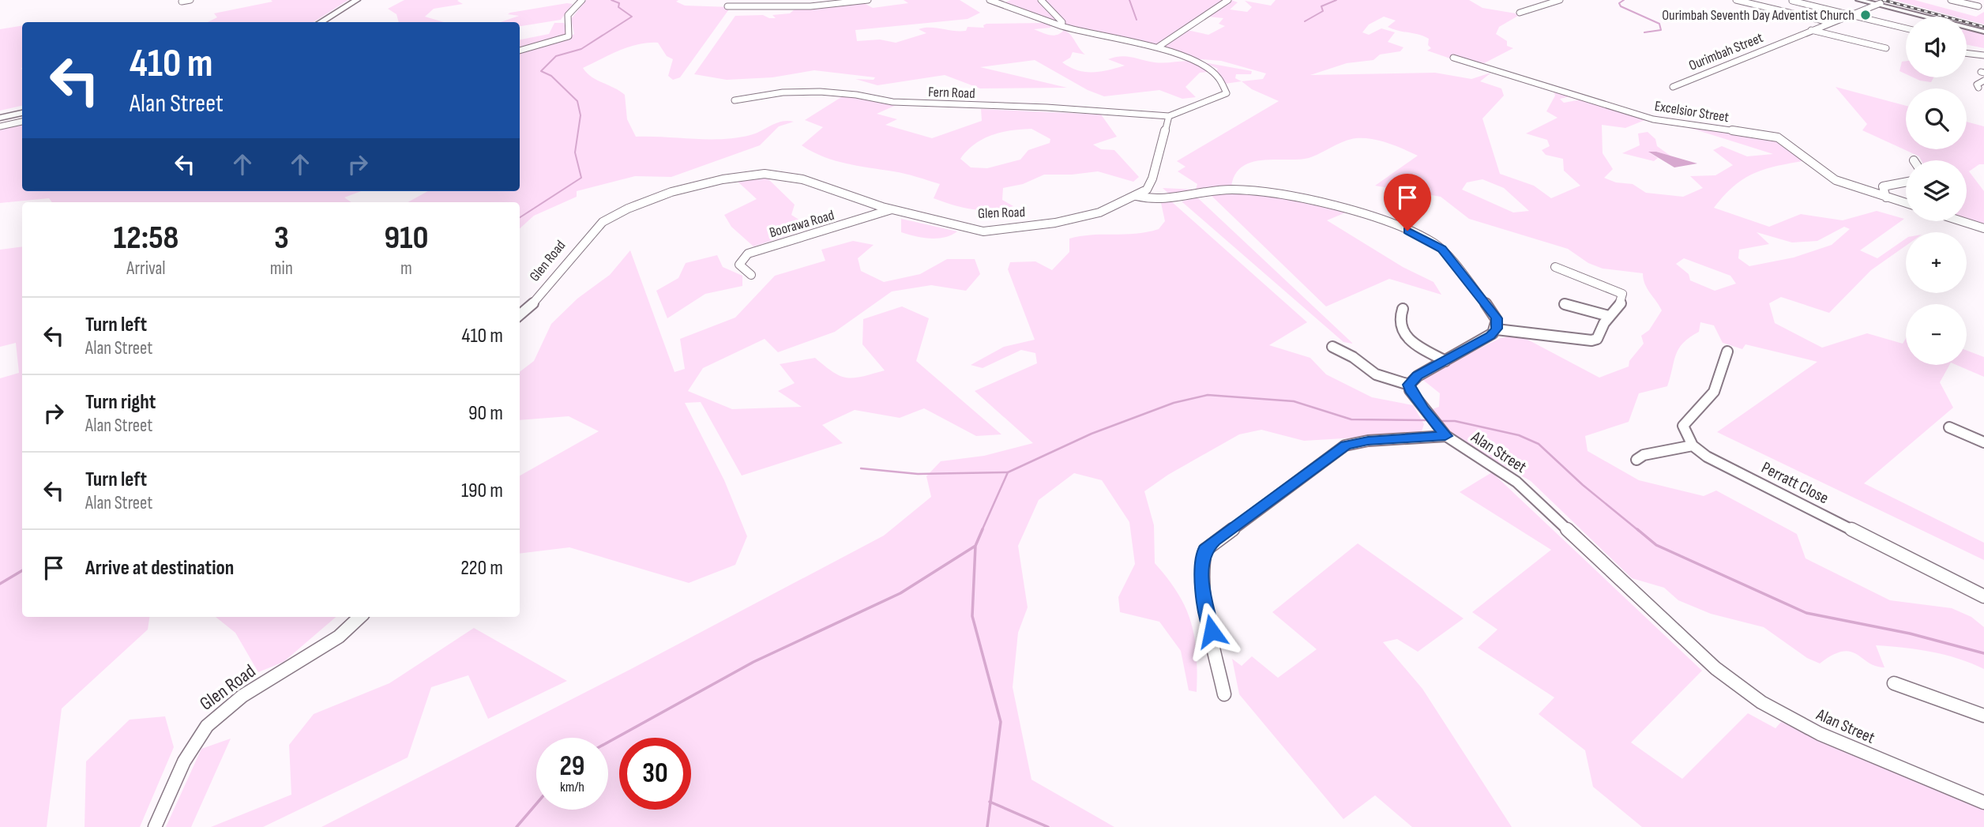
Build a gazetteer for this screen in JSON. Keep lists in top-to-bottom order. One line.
{"streets":{"street":["Ourimbah Street","Fern Road","Excelsior Street","Glen Road","Boorawa Road","Alan Street","Perratt Close"]},"crossings":[["Fern Road","Glen Road"],["Glen Road","Boorawa Road"]],"places":["Ourimbah Seventh Day Adventist Church"],"page":{"map_buttons":["+","−"],"turn":["410 m","Alan Street"],"eta":["12:58","Arrival","3","min","910","m"],"list":[{"name":"Turn left","note":"Alan Street","value":"410 m"},{"name":"Turn right","note":"Alan Street","value":"90 m"},{"name":"Turn left","note":"Alan Street","value":"190 m"},{"name":"Arrive at destination","value":"220 m"}],"speed":"29 km/h","limit":"30"}}
